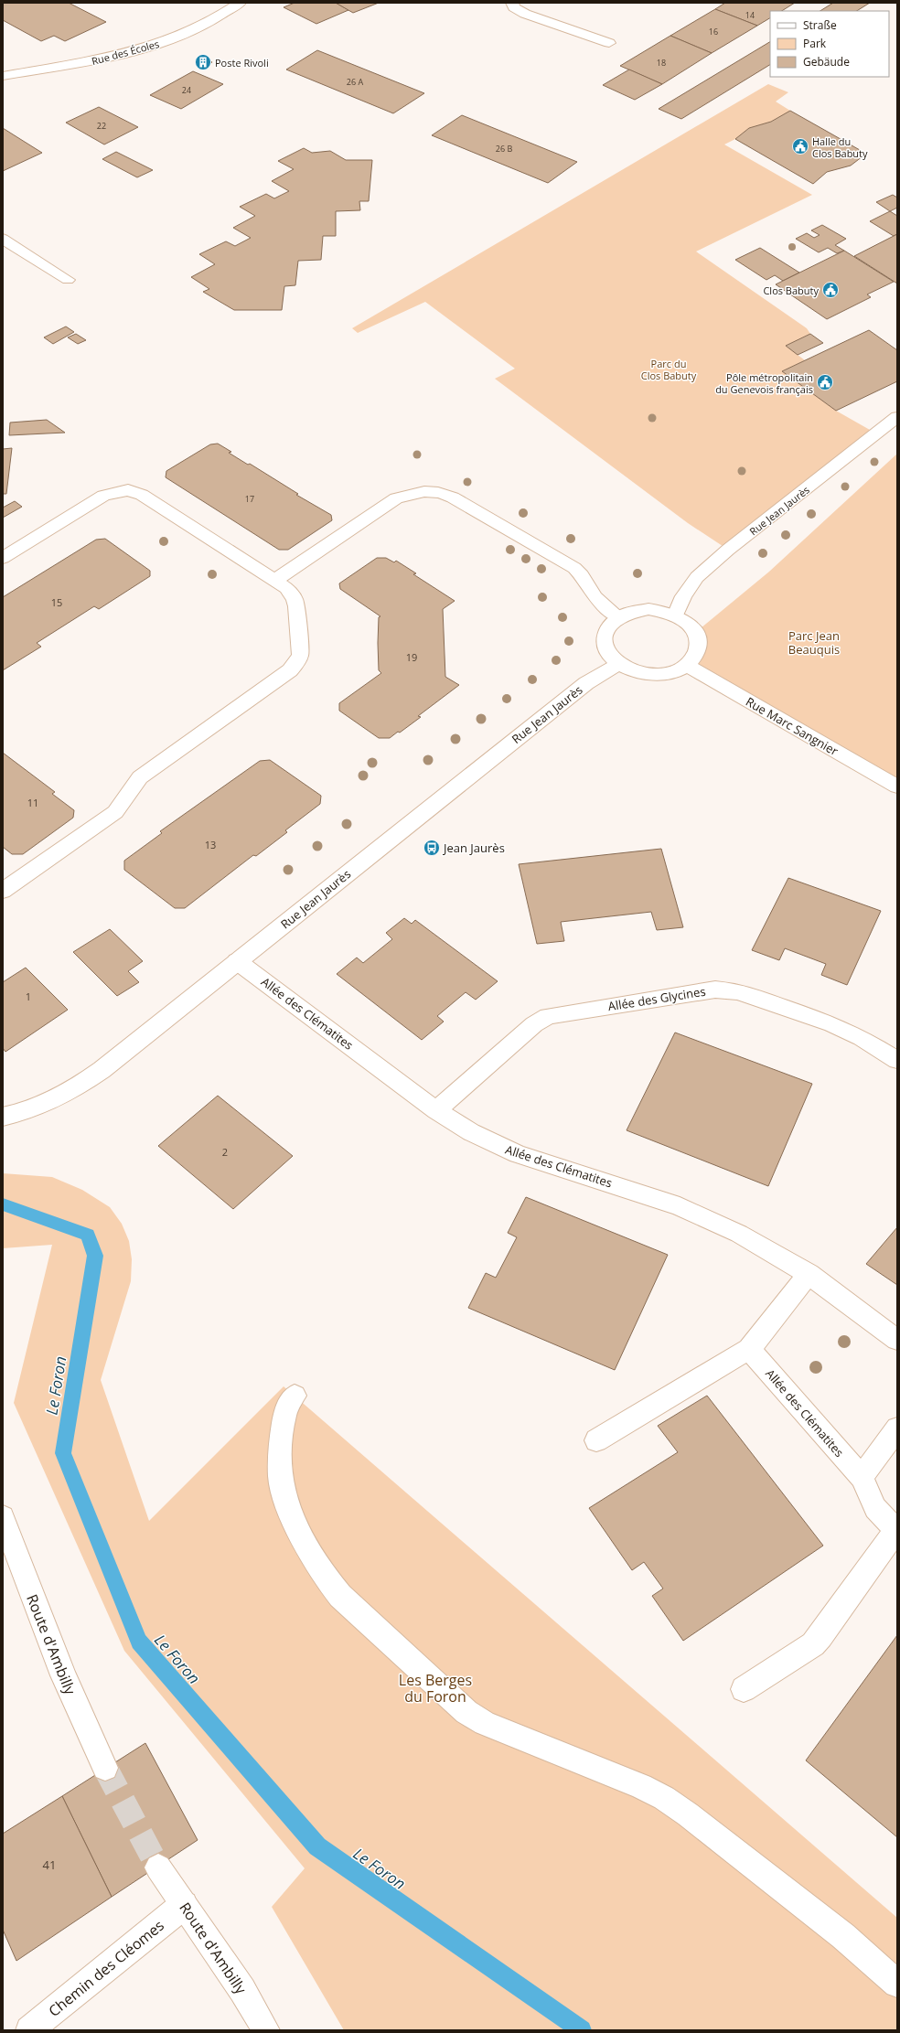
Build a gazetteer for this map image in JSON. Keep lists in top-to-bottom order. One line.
{"streets":{"street":["Rue des Écoles","Rue Jean Jaurès","Rue Marc Sangnier","Allée des Glycines","Allée des Clématites","Route d'Ambilly","Chemin des Cléomes"]},"crossings":[["Rue Jean Jaurès","Rue Marc Sangnier"],["Rue Jean Jaurès","Allée des Clématites"],["Allée des Glycines","Allée des Clématites"],["Route d'Ambilly","Chemin des Cléomes"]],"water":["Le Foron"],"parks":["Parc du Clos Babuty","Parc Jean Beauquis","Les Berges du Foron"],"places":{"building":["Poste Rivoli"],"public building":["Halle du Clos Babuty","Clos Babuty","Pôle métropolitain du Genevois français"],"bus stop":["Jean Jaurès"]},"house_numbers":["14","16","18","26 A","24","22","26 B","17","15","19","11","13","1","2","41"],"legend":["Straße","Park","Gebäude"]}
